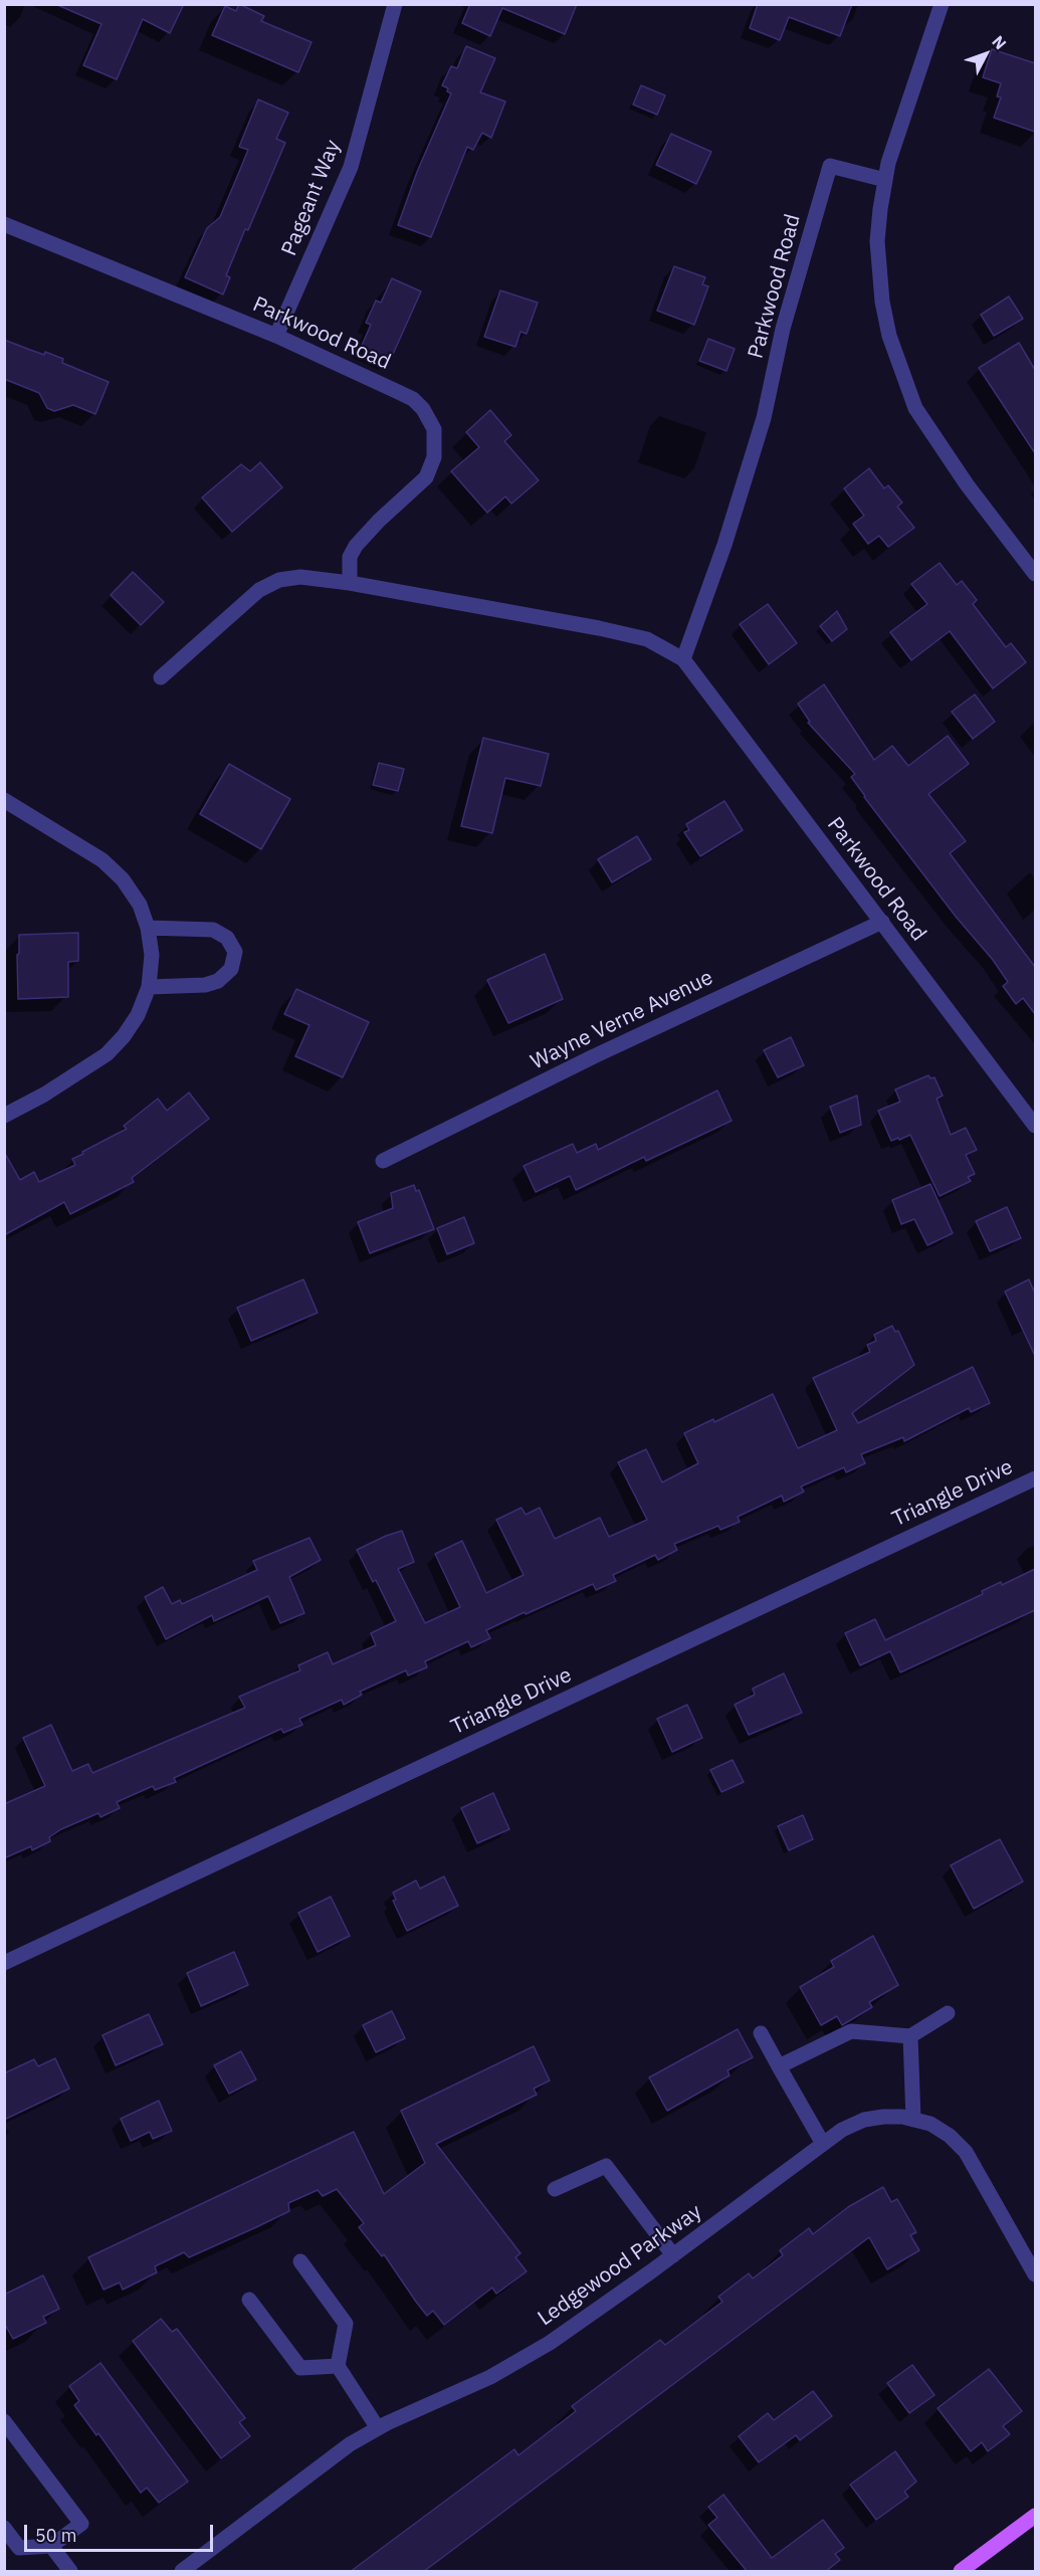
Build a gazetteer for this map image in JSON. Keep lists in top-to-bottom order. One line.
{"streets":{"street":["Pageant Way","Parkwood Road","Wayne Verne Avenue","Triangle Drive","Ledgewood Parkway"]},"crossings":[["Pageant Way","Parkwood Road"],["Parkwood Road","Wayne Verne Avenue"]],"scale_bar":"50 m","north":"top right"}
